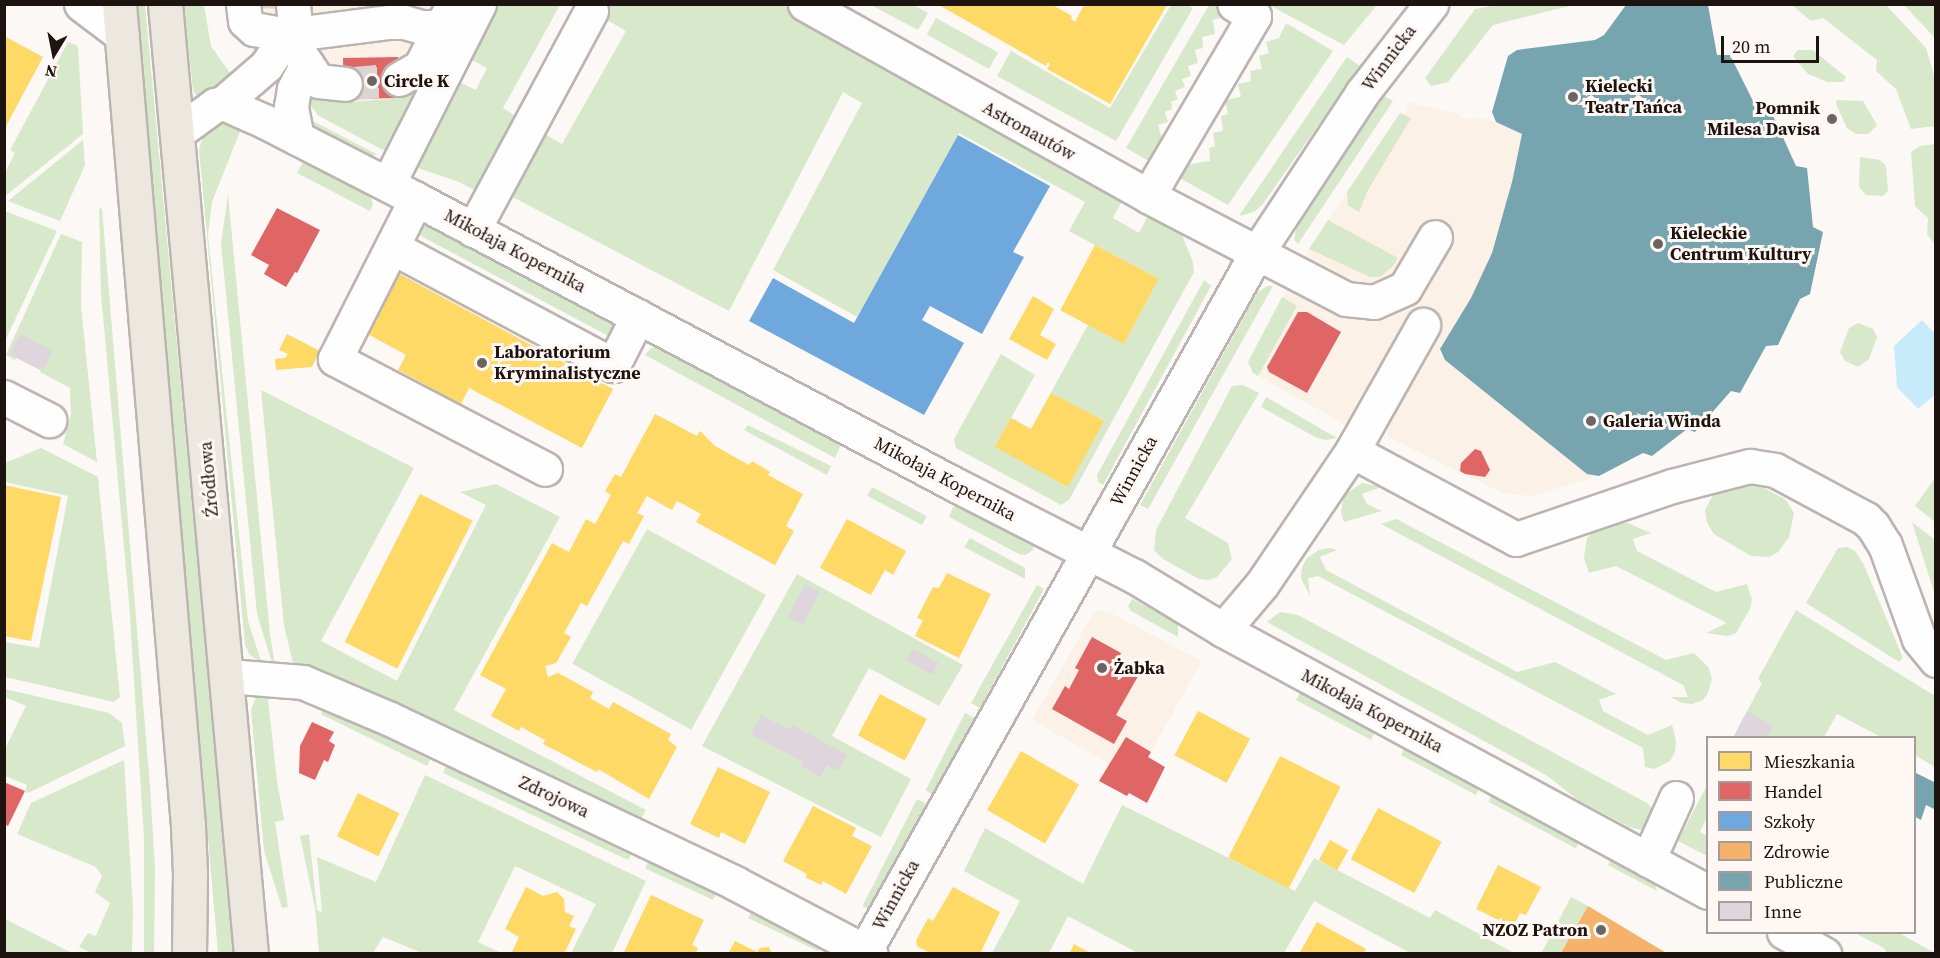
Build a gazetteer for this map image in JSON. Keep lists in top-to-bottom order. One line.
{"streets":{"main road":["Źródłowa"],"street":["Winnicka","Astronautów","Mikołaja Kopernika","Zdrojowa"]},"crossings":[["Winnicka","Astronautów"],["Winnicka","Mikołaja Kopernika"],["Winnicka","Zdrojowa"],["Źródłowa","Zdrojowa"]],"places":["Circle K","Kielecki Teatr Tańca","Pomnik Milesa Davisa","Kieleckie Centrum Kultury","Laboratorium Kryminalistyczne","Galeria Winda","Żabka","NZOZ Patron"],"legend":["Mieszkania","Handel","Szkoły","Zdrowie","Publiczne","Inne"],"scale_bar":"20 m","north":"bottom"}
